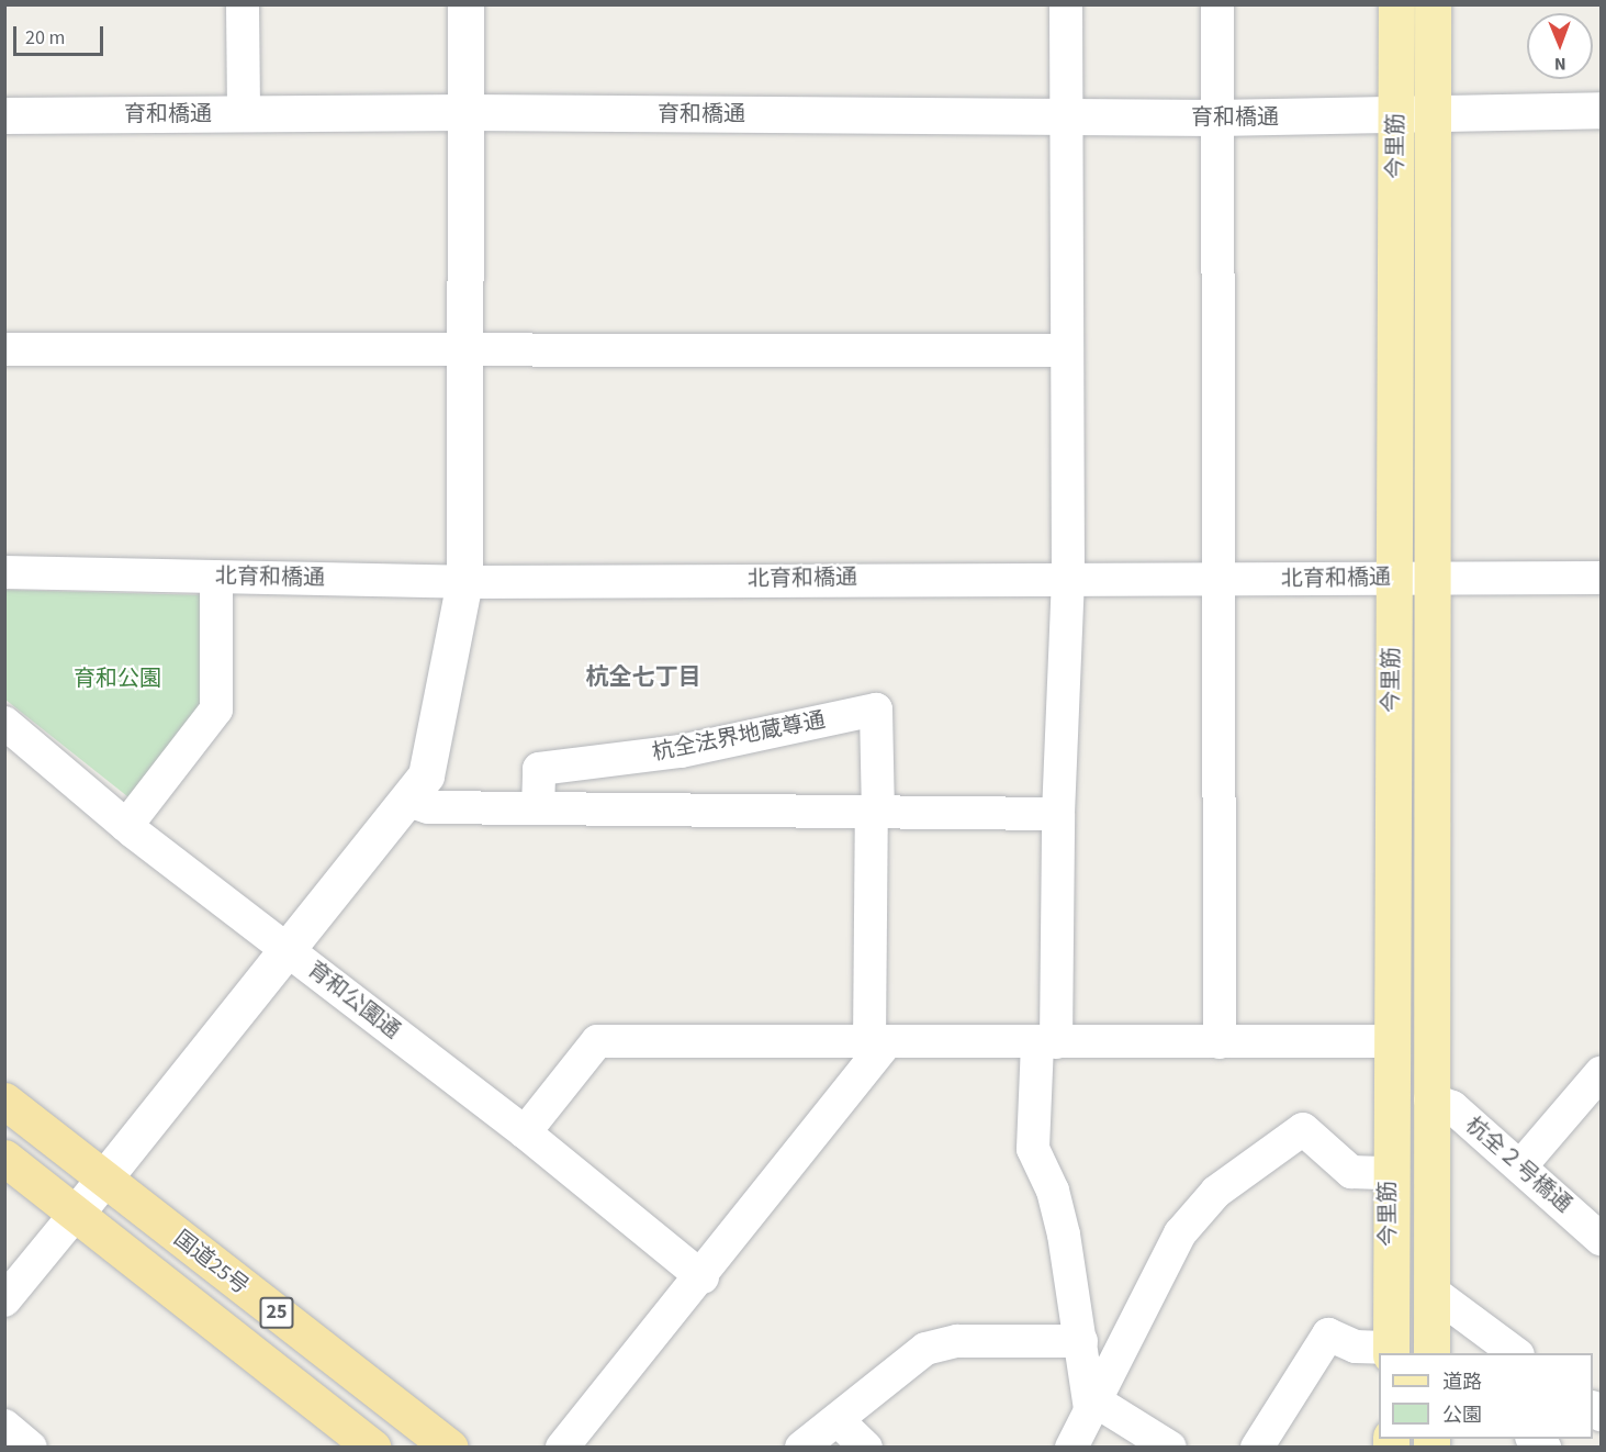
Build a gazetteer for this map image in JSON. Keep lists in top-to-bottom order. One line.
{"streets":{"highway":["国道25号","25"],"main road":["今里筋"],"street":["育和橋通","北育和橋通","杭全法界地蔵尊通","育和公園通","杭全２号橋通"]},"crossings":[["育和橋通","今里筋"],["今里筋","北育和橋通"],["今里筋","杭全２号橋通"]],"districts":["杭全七丁目"],"parks":["育和公園"],"legend":["道路","公園"],"scale_bar":"20 m","north":"bottom"}
